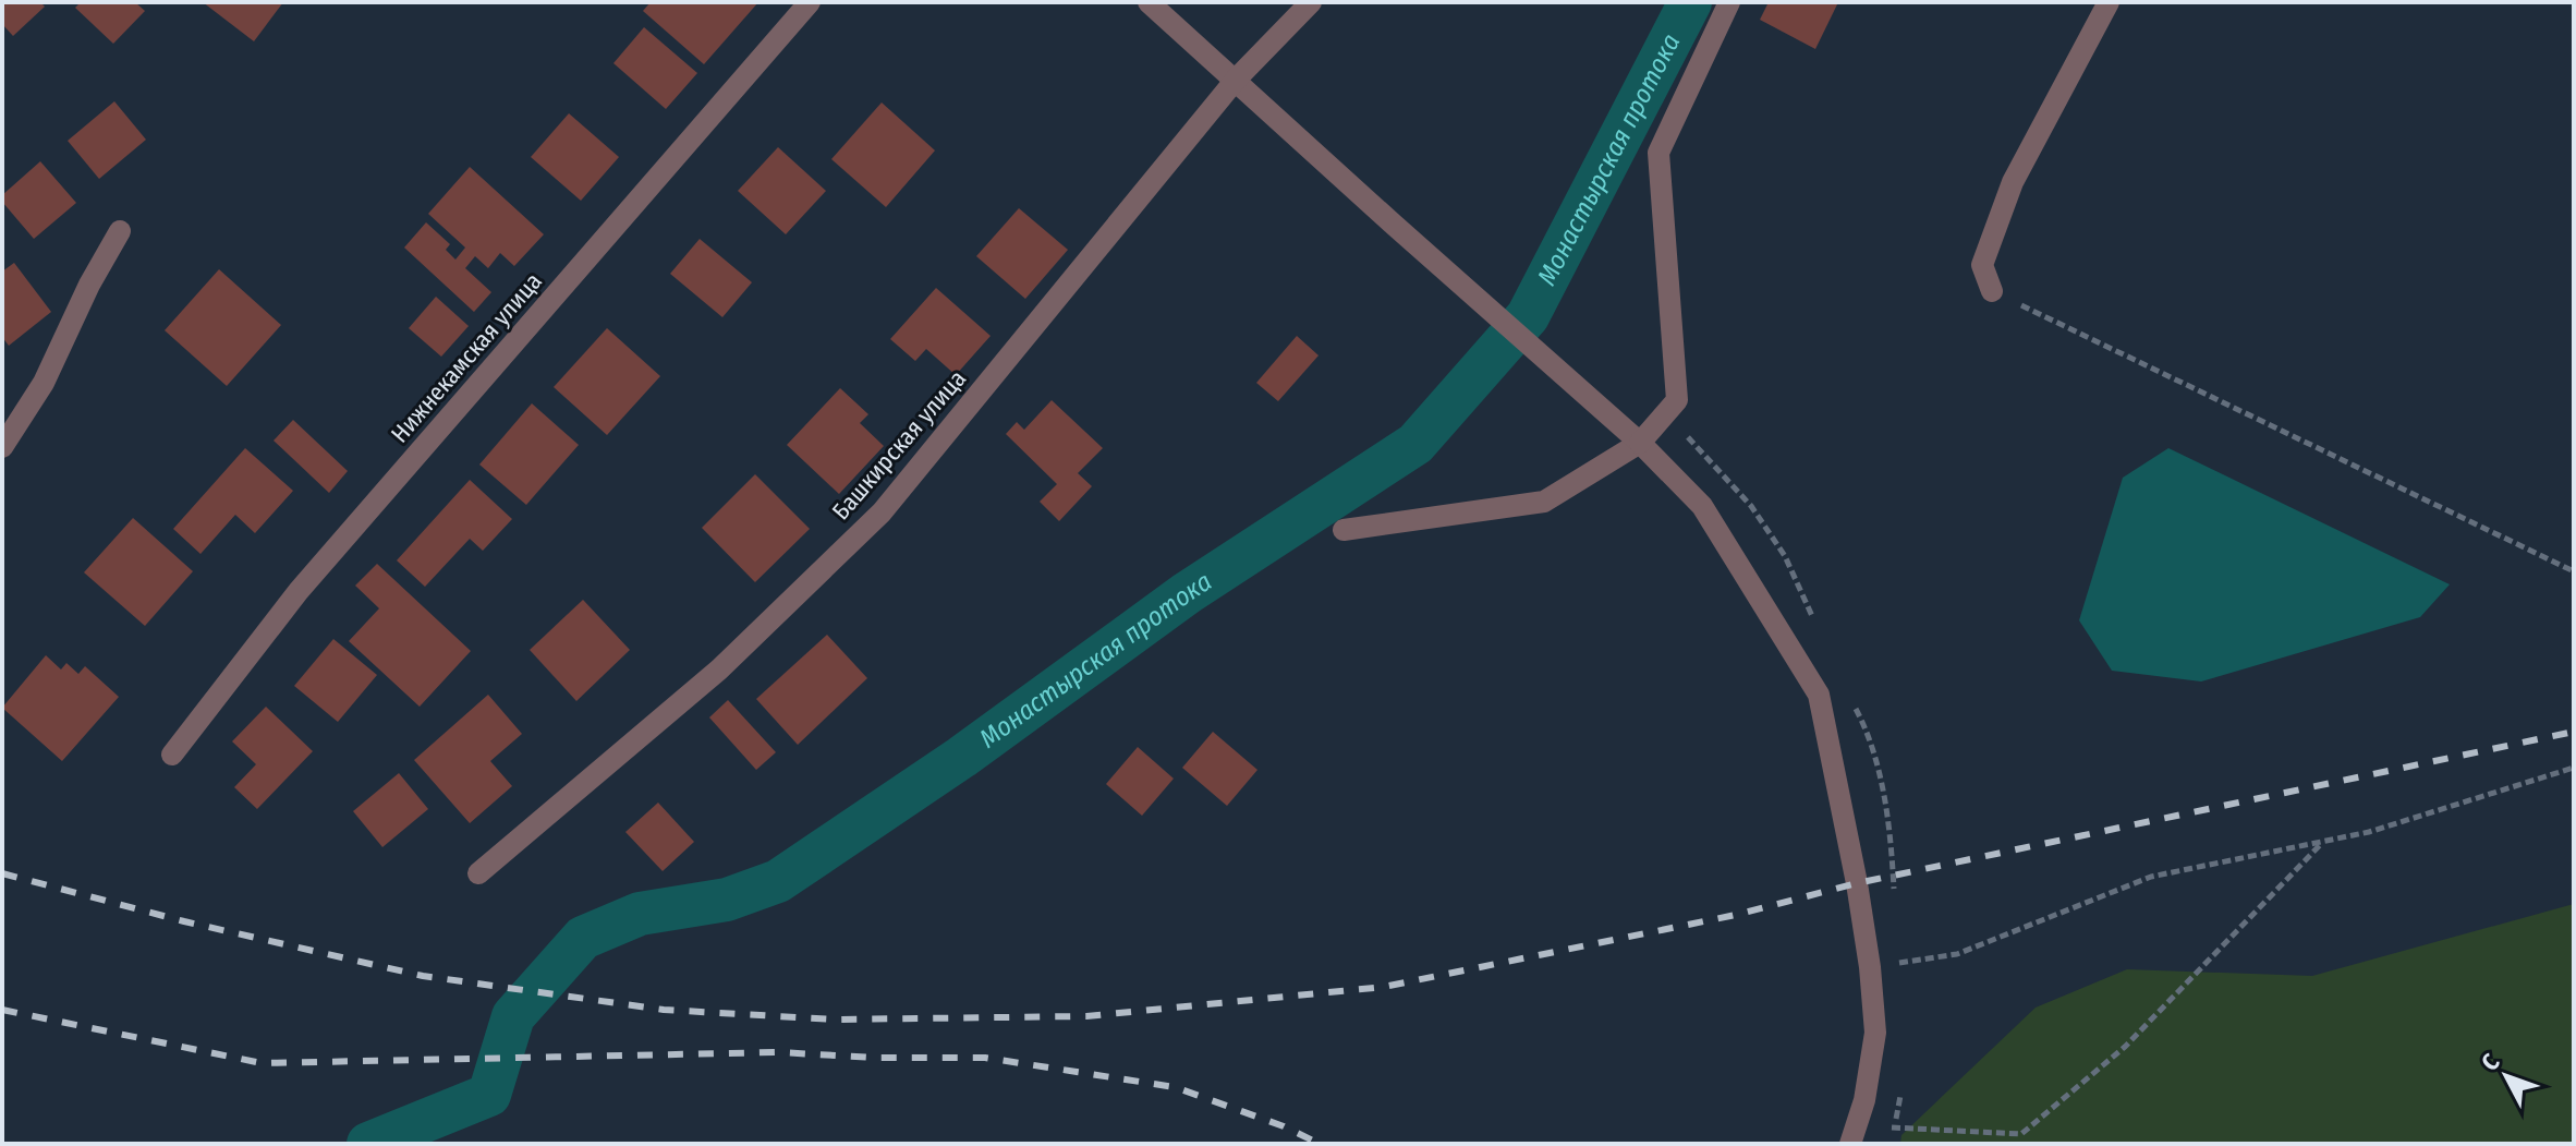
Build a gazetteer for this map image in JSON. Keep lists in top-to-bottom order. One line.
{"streets":{"street":["Нижнекамская улица","Башкирская улица"]},"water":["Монастырская протока"],"north":"top left"}
